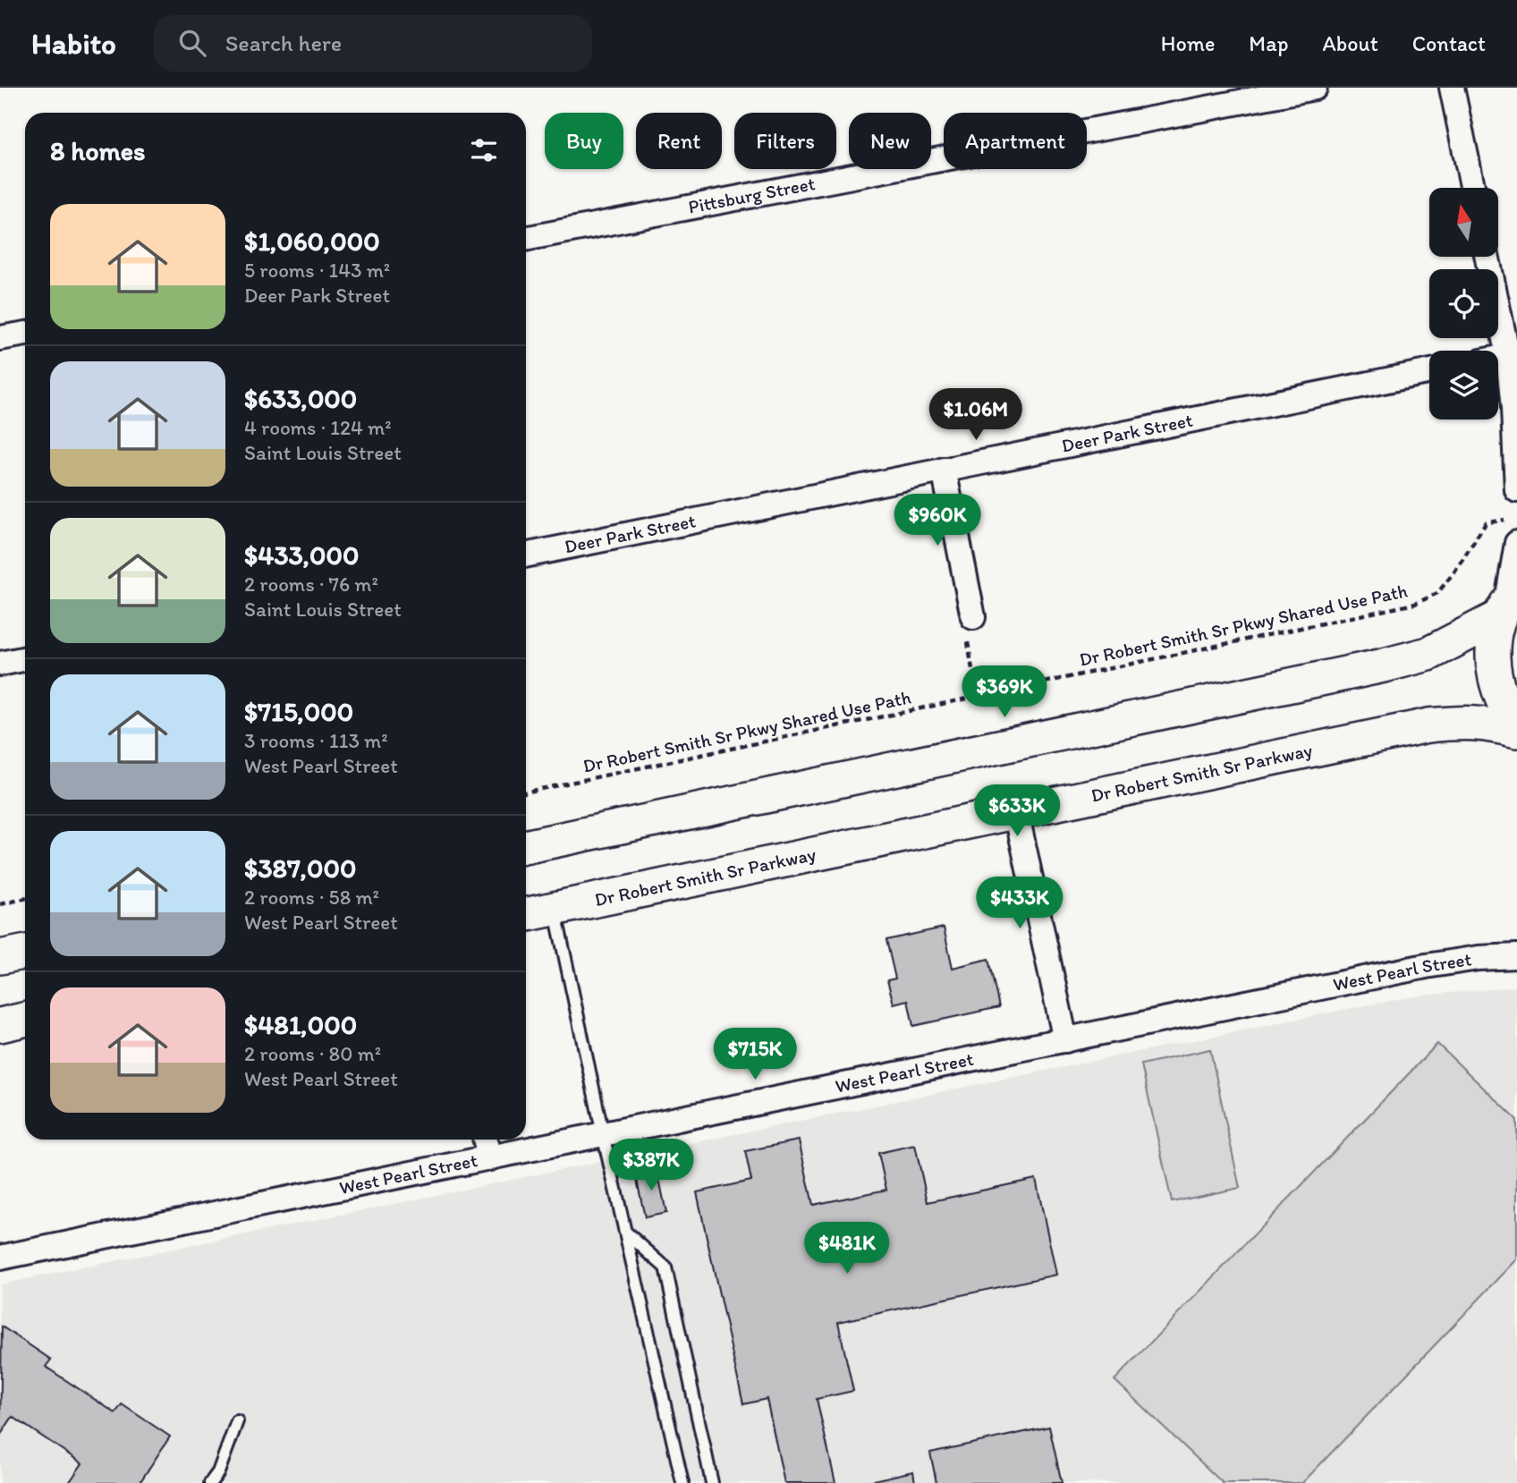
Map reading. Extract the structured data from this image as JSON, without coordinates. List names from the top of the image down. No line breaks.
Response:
{"streets":{"street":["Pittsburg Street","Deer Park Street","Dr Robert Smith Sr Parkway","West Pearl Street"],"path":["Dr Robert Smith Sr Pkwy Shared Use Path"]},"north":"top","page":{"header":"Habito","search":"Search here","nav":["Home","Map","About","Contact"],"chip":["Buy","Rent","Filters","New","Apartment"],"heading":"8 homes","list":[{"name":"$1,060,000","note":"5 rooms · 143 m² · Deer Park Street"},{"name":"$633,000","note":"4 rooms · 124 m² · Saint Louis Street"},{"name":"$433,000","note":"2 rooms · 76 m² · Saint Louis Street"},{"name":"$715,000","note":"3 rooms · 113 m² · West Pearl Street"},{"name":"$387,000","note":"2 rooms · 58 m² · West Pearl Street"},{"name":"$481,000","note":"2 rooms · 80 m² · West Pearl Street"}],"price":["$1.06M","$960K","$369K","$633K","$433K","$715K","$387K","$481K"]}}
